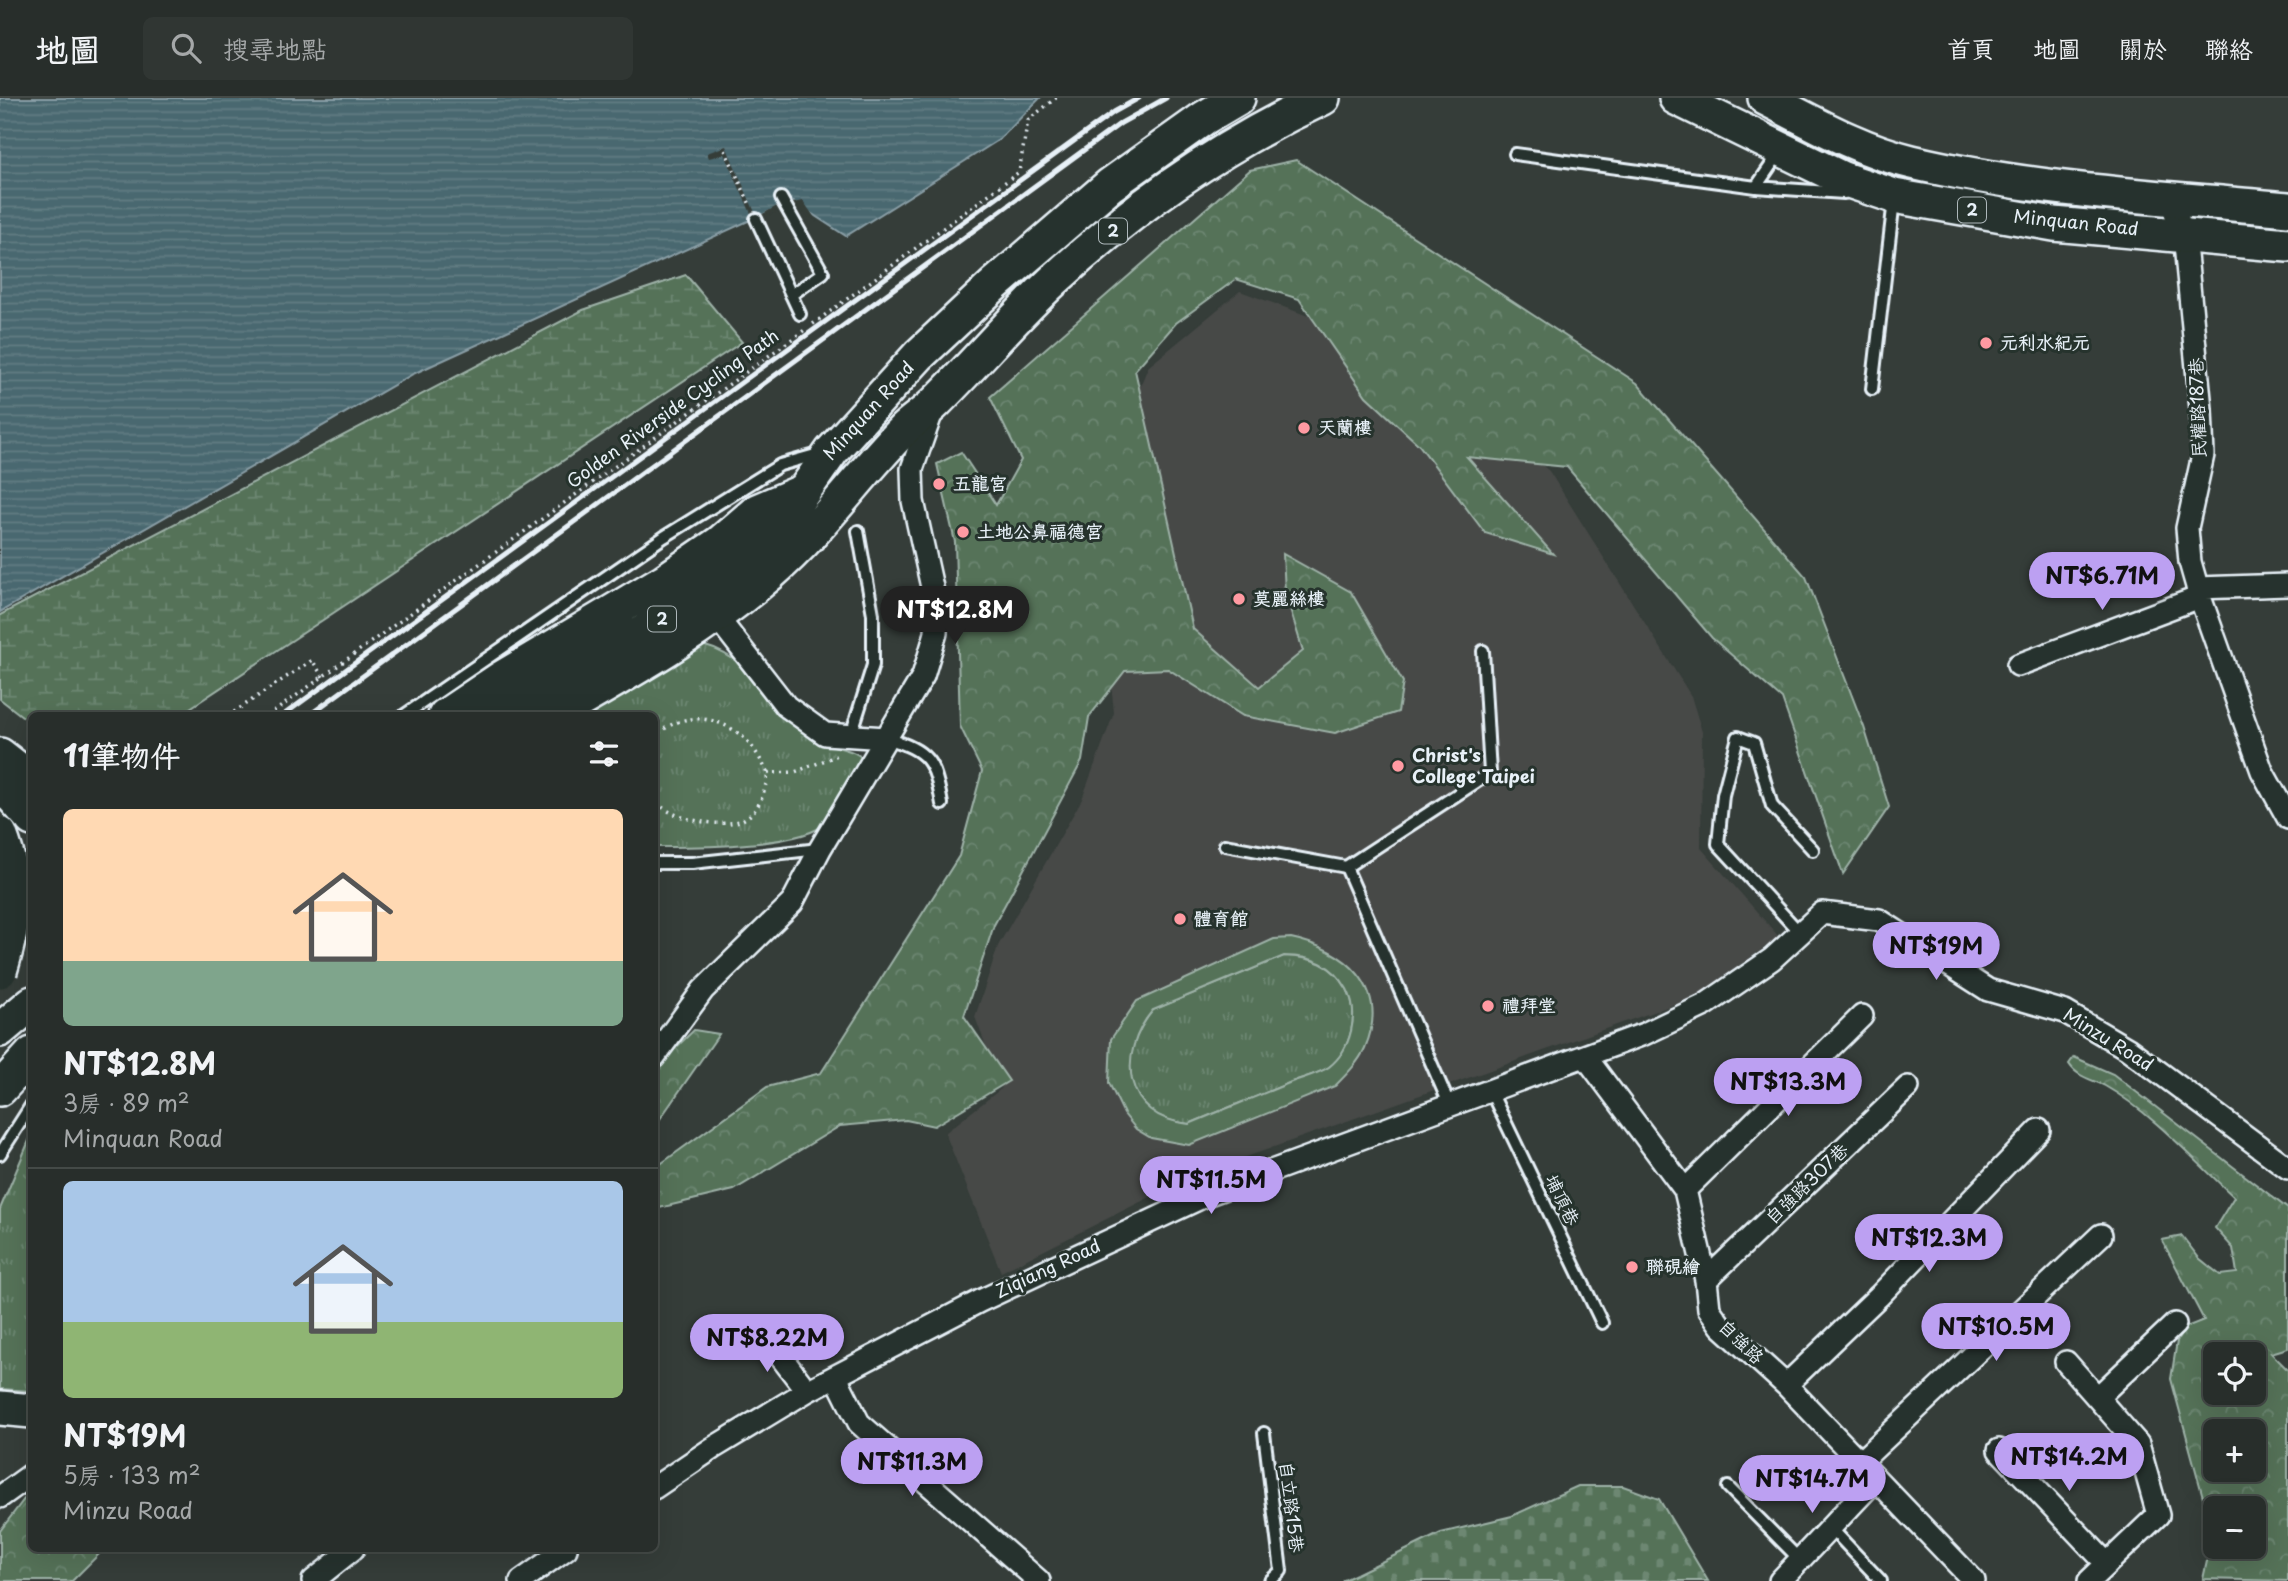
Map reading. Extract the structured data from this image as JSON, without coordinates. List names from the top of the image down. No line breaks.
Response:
{"streets":{"main road":["2","Minquan Road"],"street":["民權路187巷","Minzu Road","自強路307巷","Ziqiang Road","自強路"],"lane":["埔頂巷","自立路15巷"],"path":["Golden Riverside Cycling Path"]},"crossings":[["Minquan Road","民權路187巷"],["Minzu Road","Ziqiang Road"],["Minzu Road","自強路"],["自強路307巷","自強路"],["埔頂巷","Ziqiang Road"],["Ziqiang Road","自強路"]],"places":["元利水紀元","天蘭樓","五龍宮","土地公鼻福德宮","莫麗絲樓","Christ's College Taipei","體育館","禮拜堂","聯硯繪"],"page":{"header":"地圖","search":"搜尋地點","nav":["首頁","地圖","關於","聯絡"],"price":["NT$6.71M","NT$12.8M","NT$19M","NT$13.3M","NT$11.5M","NT$12.3M","NT$10.5M","NT$8.22M","NT$14.2M","NT$11.3M","NT$14.7M"],"heading":"11筆物件","list":[{"name":"NT$12.8M","note":"3房 · 89 m² · Minquan Road"},{"name":"NT$19M","note":"5房 · 133 m² · Minzu Road"}],"map_buttons":["+","−"]}}
